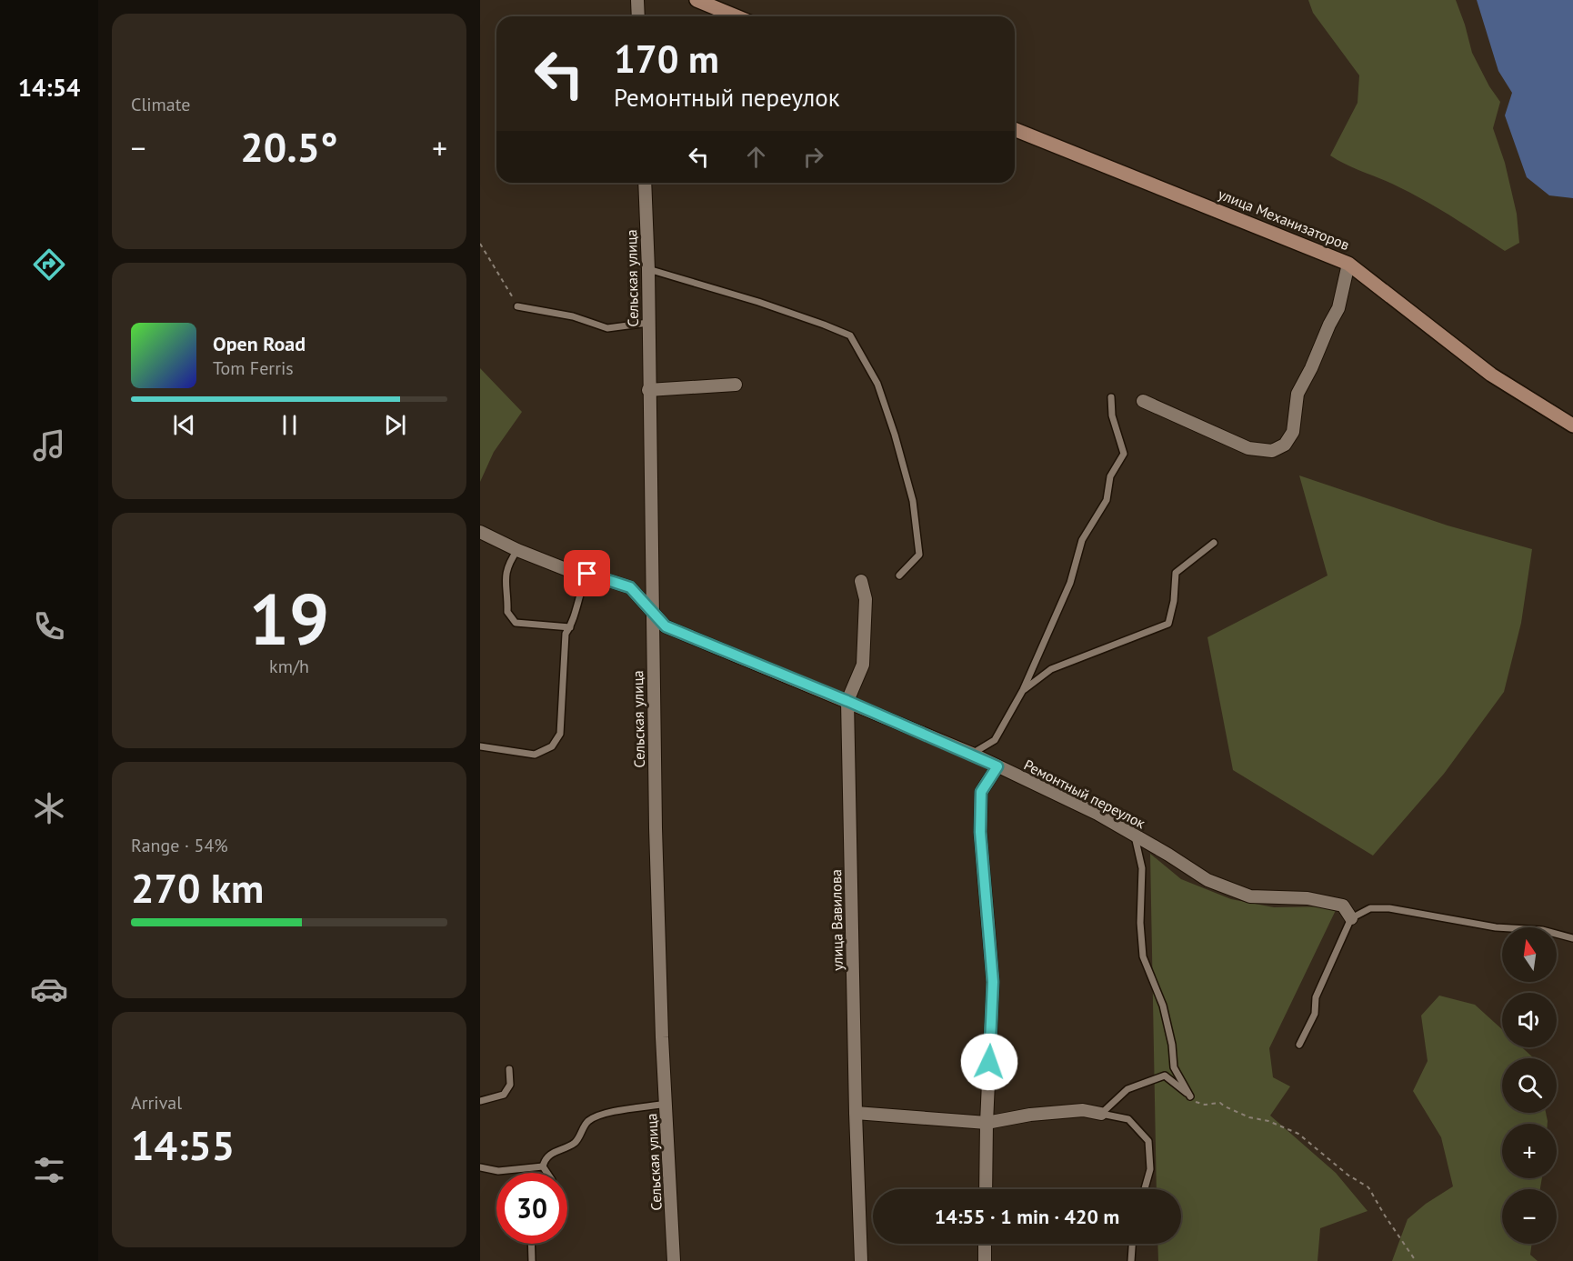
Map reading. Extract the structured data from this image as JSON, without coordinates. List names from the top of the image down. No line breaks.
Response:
{"streets":{"street":["улица Механизаторов","Сельская улица","Ремонтный переулок","улица Вавилова"]},"crossings":[["Сельская улица","Ремонтный переулок"],["Ремонтный переулок","улица Вавилова"]],"north":"top","page":{"tabs":"14:54","tile":["Climate",["19","km/h"],["Range · 54%","270 km"],["Arrival","14:55"]],"turn":["170 m","Ремонтный переулок"],"heat":["−","20.5°","+"],"song":["Open Road","Tom Ferris"],"map_buttons":["+","−"],"limit":"30","trip":"14:55 · 1 min · 420 m"}}
